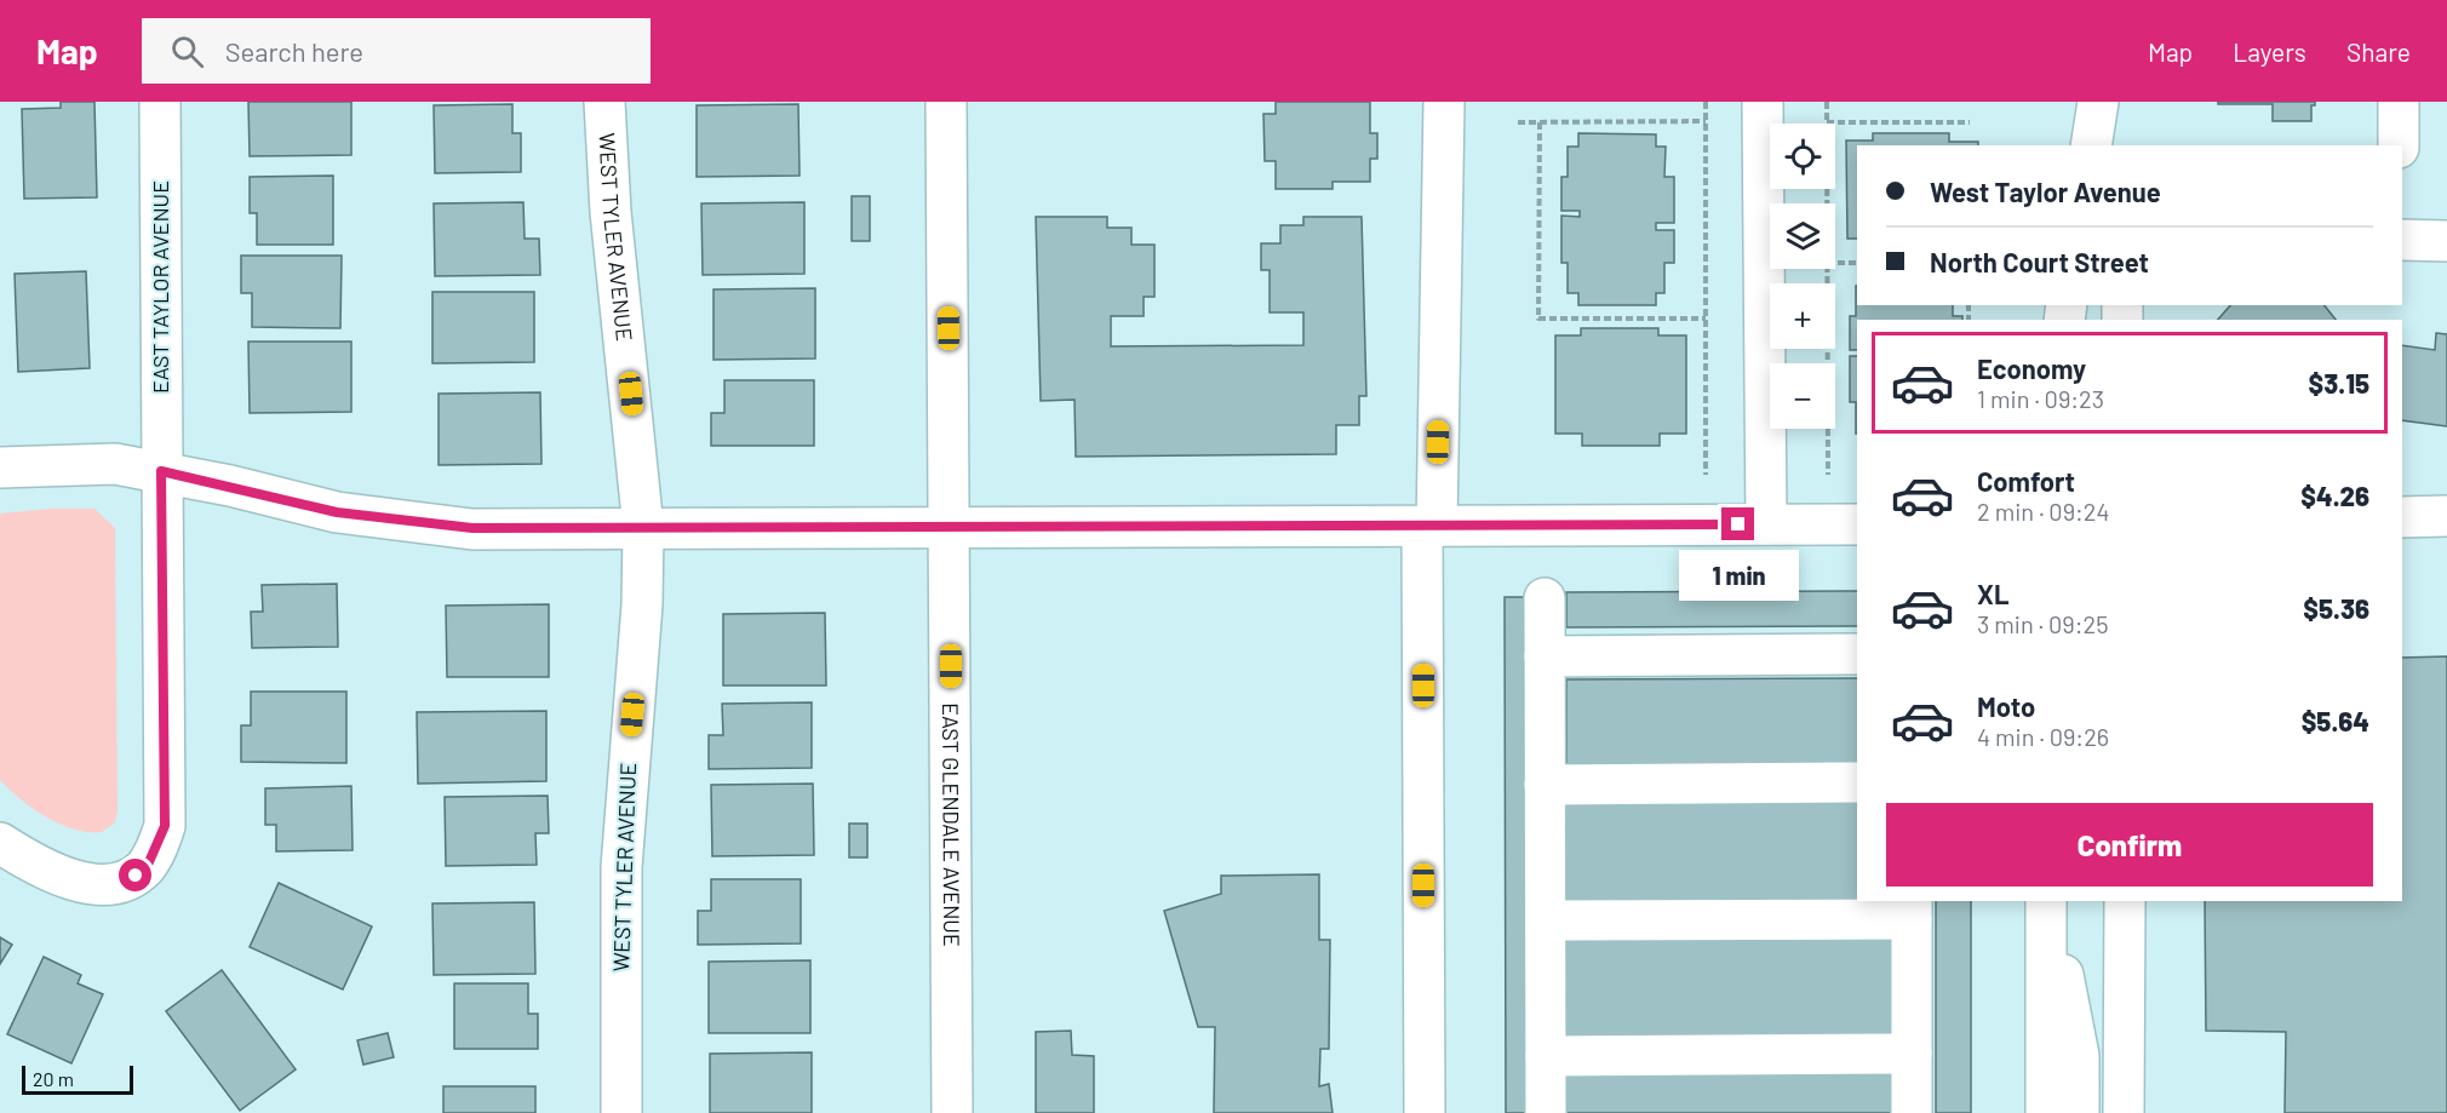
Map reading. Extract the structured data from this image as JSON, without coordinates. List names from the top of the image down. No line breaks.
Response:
{"streets":{"street":["WEST TYLER AVENUE","EAST TAYLOR AVENUE","EAST GLENDALE AVENUE"]},"scale_bar":"20 m","page":{"header":"Map","search":"Search here","nav":["Map","Layers","Share"],"map_buttons":["+","−"],"banner":["West Taylor Avenue","North Court Street"],"list":[{"name":"Economy","note":"1 min · 09:23","value":"$3.15"},{"name":"Comfort","note":"2 min · 09:24","value":"$4.26"},{"name":"XL","note":"3 min · 09:25","value":"$5.36"},{"name":"Moto","note":"4 min · 09:26","value":"$5.64"}],"bubble":"1 min","buttons":"Confirm","scale":"20 m"}}
